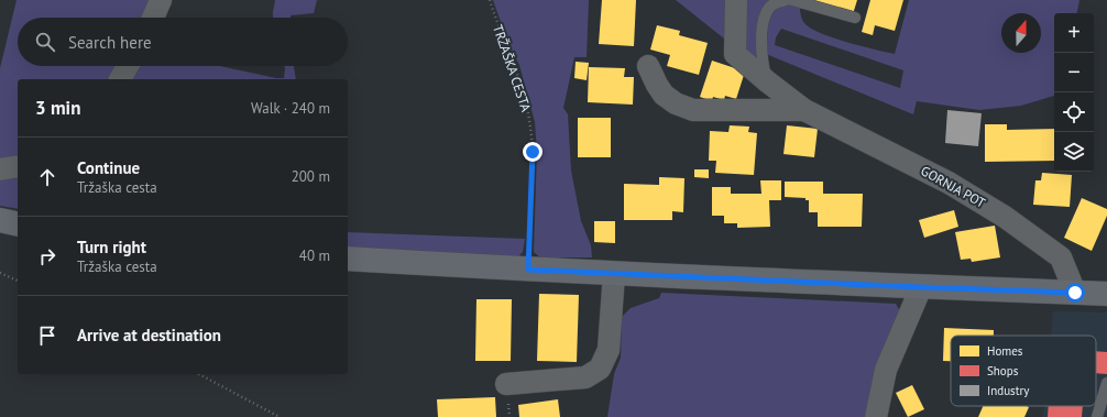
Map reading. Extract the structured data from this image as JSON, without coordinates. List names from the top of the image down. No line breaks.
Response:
{"streets":{"street":["GORNJA POT"],"path":["TRŽAŠKA CESTA"]},"legend":["Homes","Shops","Industry"],"north":"top","page":{"map_buttons":["+","−"],"search":"Search here","heading":["3 min","Walk · 240 m"],"list":[["Continue","Tržaška cesta","200 m"],["Turn right","Tržaška cesta","40 m"],"Arrive at destination"]}}
